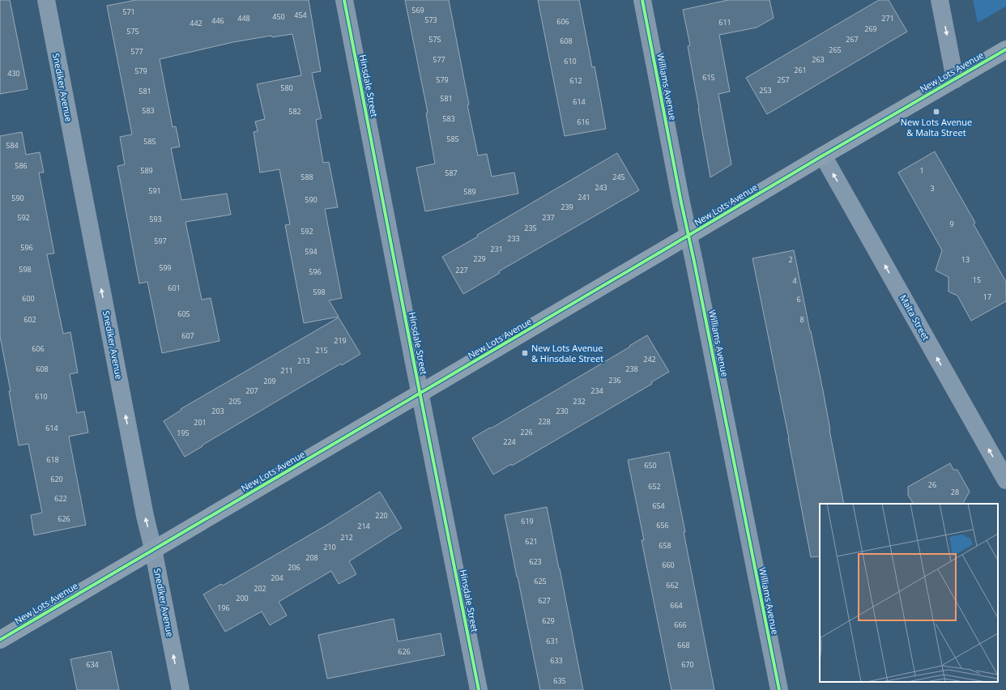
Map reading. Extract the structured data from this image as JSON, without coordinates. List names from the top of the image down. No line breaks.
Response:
{"streets":{"street":["New Lots Avenue","Hinsdale Street","Williams Avenue","Snediker Avenue","Malta Street"]},"crossings":[["New Lots Avenue","Hinsdale Street"],["New Lots Avenue","Williams Avenue"],["New Lots Avenue","Snediker Avenue"],["New Lots Avenue","Malta Street"]],"one_way":["Snediker Avenue","Malta Street"],"places":{"transit":["New Lots Avenue & Malta Street","New Lots Avenue & Hinsdale Street"]},"house_numbers":["569","571","454","450","448","271","573","446","606","611","442","269","575","575","267","608","265","577","577","263","610","261","579","430","615","579","257","612","580","253","581","581","614","583","582","583","616","585","585","584","586","589","1","587","588","245","243","3","591","589","241","590","590","239","592","237","593","9","235","592","233","597","596","231","594","229","2","13","599","598","227","596","15","4","601","598","17","600","6","605","602","8","607","219","606","215","242","213","608","238","211","236","209","207","234","610","205","232","203","230","228","201","614","226","195","224","618","650","620","26","652","28","622","654","220","626","619","656","214","212","621","658","210","208","623","660","206","204","625","662","202","200","627","664","196","629","666","631","668","626","633","634","670","635"]}
